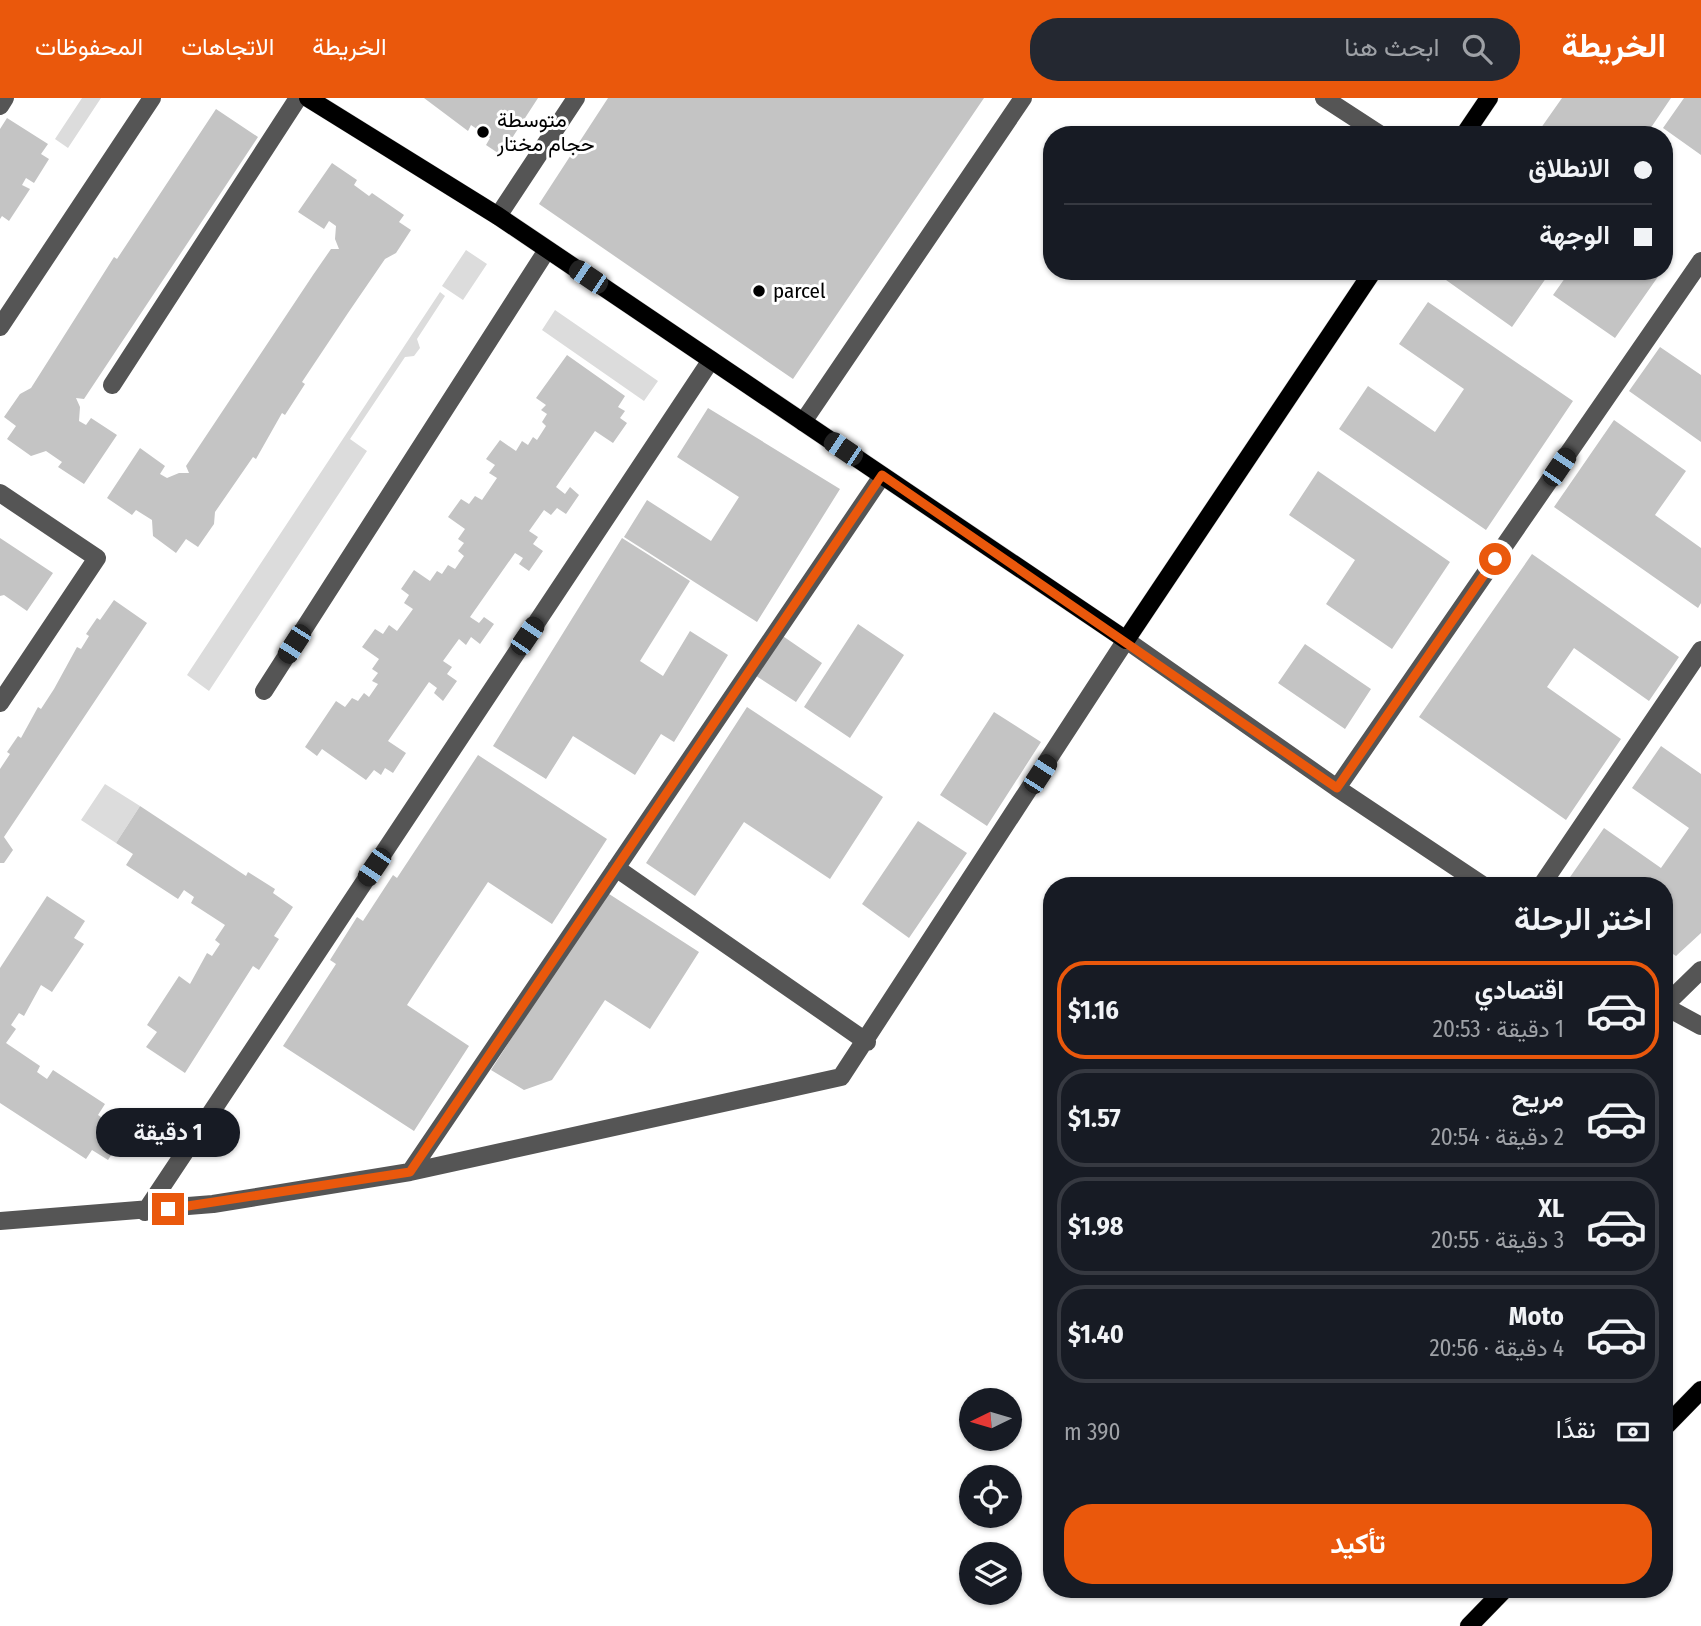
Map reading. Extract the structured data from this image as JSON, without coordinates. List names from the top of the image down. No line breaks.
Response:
{"places":["متوسطة حجام مختار","parcel"],"north":"left","page":{"header":"الخريطة","search":"ابحث هنا","nav":["الخريطة","الاتجاهات","المحفوظات"],"banner":["الانطلاق","الوجهة"],"heading":"اختر الرحلة","list":[{"name":"اقتصادي","note":"1 دقيقة · 20:53","value":"$1.16"},{"name":"مريح","note":"2 دقيقة · 20:54","value":"$1.57"},{"name":"XL","note":"3 دقيقة · 20:55","value":"$1.98"},{"name":"Moto","note":"4 دقيقة · 20:56","value":"$1.40"}],"bubble":"1 دقيقة","pay":["نقدًا","390 m"],"buttons":"تأكيد"}}
